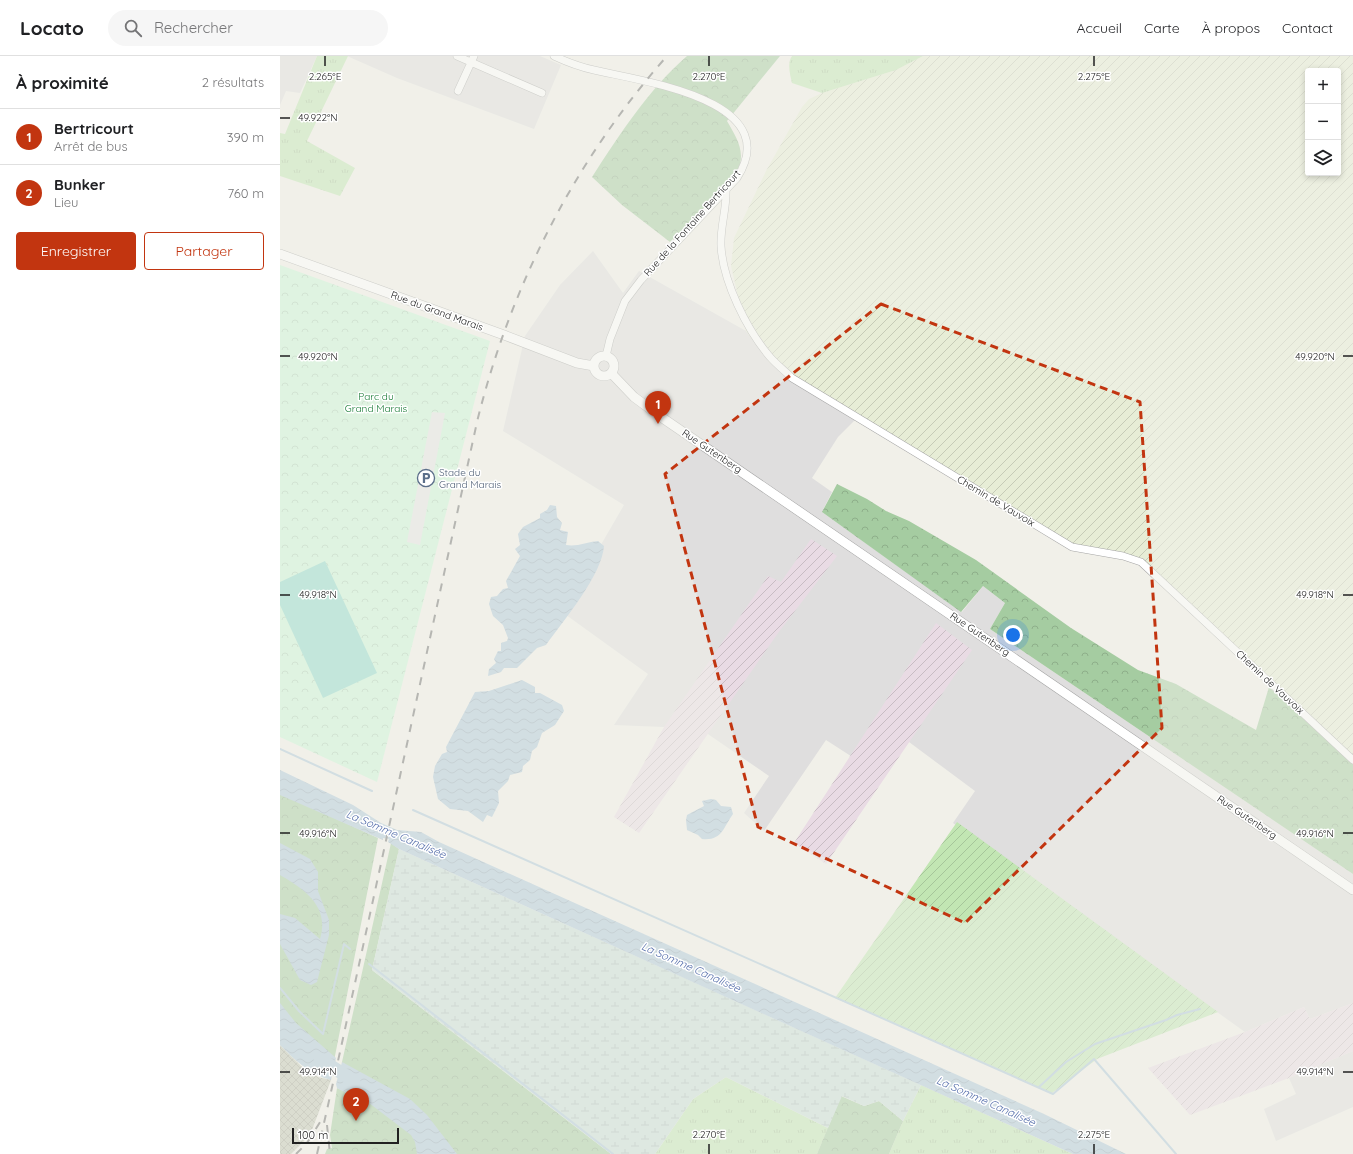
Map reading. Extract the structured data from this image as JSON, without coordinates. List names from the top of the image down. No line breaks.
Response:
{"streets":{"street":["Rue de la Fontaine Bertricourt","Rue du Grand Marais","Rue Gutenberg","Chemin de Vauvoix"]},"crossings":[["Rue de la Fontaine Bertricourt","Rue du Grand Marais"],["Rue de la Fontaine Bertricourt","Rue Gutenberg"],["Rue de la Fontaine Bertricourt","Chemin de Vauvoix"],["Rue du Grand Marais","Rue Gutenberg"]],"water":["La Somme Canalisée"],"parks":["Parc du Grand Marais"],"places":{"parking":["Stade du Grand Marais"]},"scale_bar":"100 m","page":{"header":"Locato","search":"Rechercher","nav":["Accueil","Carte","À propos","Contact"],"heading":["À proximité","2 résultats"],"map_buttons":["+","−"],"list":[{"mark":"1","name":"Bertricourt","note":"Arrêt de bus","value":"390 m"},{"mark":"2","name":"Bunker","note":"Lieu","value":"760 m"}],"buttons":["Enregistrer","Partager"],"pins":["1","2"],"scale":"100 m"},"coordinates":["2.265°E","2.270°E","2.275°E","49.922°N","49.920°N","49.918°N","49.916°N","49.914°N"]}
